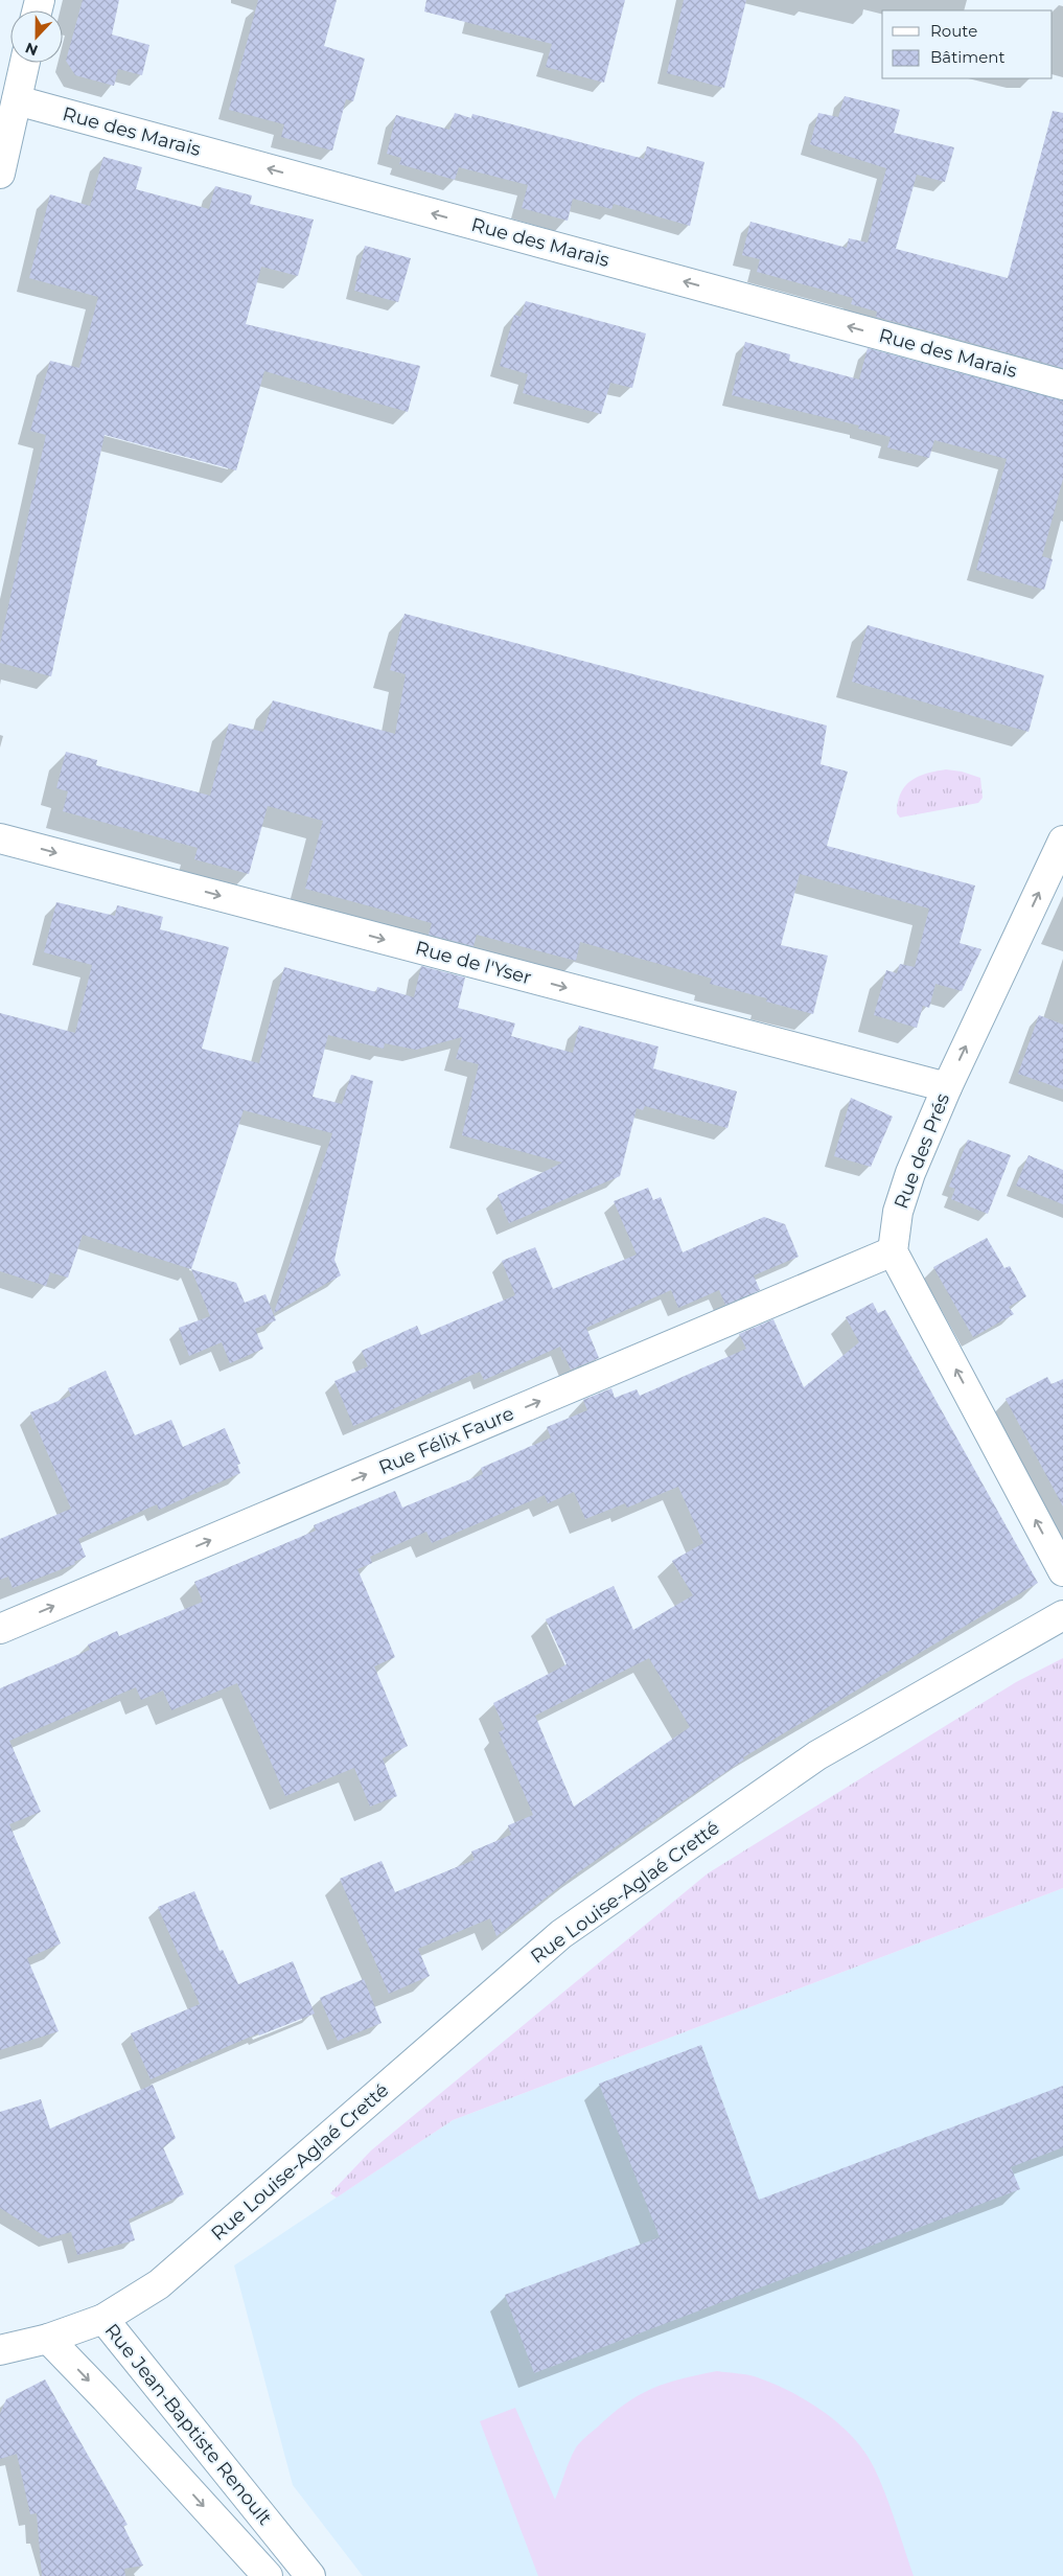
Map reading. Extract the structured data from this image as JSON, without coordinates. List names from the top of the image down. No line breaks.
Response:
{"streets":{"street":["Rue des Marais","Rue de l'Yser","Rue des Prés","Rue Félix Faure","Rue Louise-Aglaé Cretté","Rue Jean-Baptiste Renoult"]},"crossings":[["Rue de l'Yser","Rue des Prés"],["Rue des Prés","Rue Félix Faure"],["Rue Louise-Aglaé Cretté","Rue Jean-Baptiste Renoult"]],"one_way":["Rue des Marais","Rue de l'Yser","Rue des Prés","Rue Félix Faure"],"legend":["Route","Bâtiment"],"north":"bottom"}
